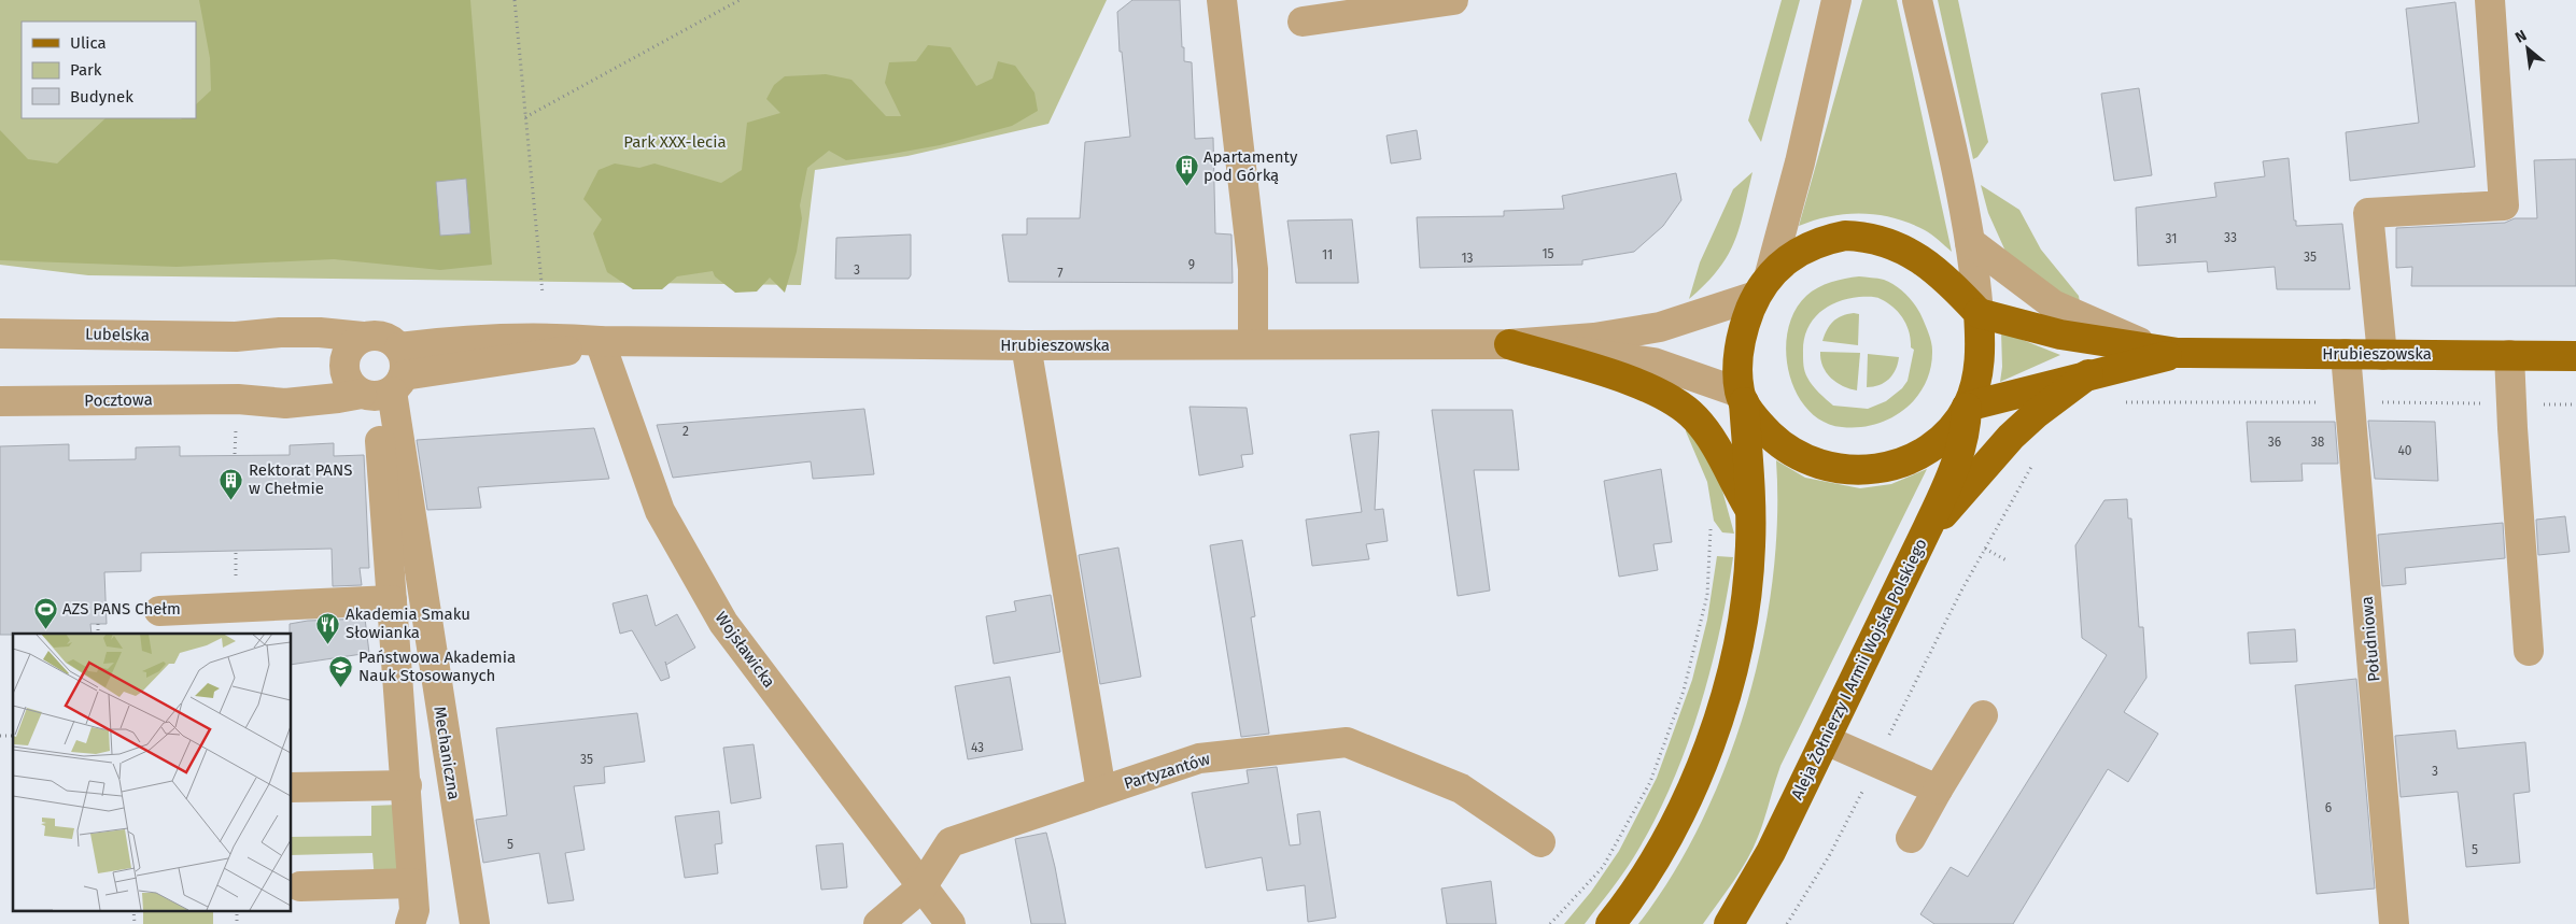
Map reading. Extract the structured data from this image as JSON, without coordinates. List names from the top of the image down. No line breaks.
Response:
{"streets":{"main road":["Hrubieszowska","Aleja Żołnierzy I Armii Wojska Polskiego"],"street":["Lubelska","Pocztowa","Południowa","Wojsławicka","Mechaniczna","Partyzantów"]},"crossings":[["Hrubieszowska","Południowa"],["Hrubieszowska","Wojsławicka"],["Wojsławicka","Partyzantów"]],"parks":["Park XXX-lecia"],"places":{"building":["Apartamenty pod Górką","Rektorat PANS w Chełmie"],"sports":["AZS PANS Chełm"],"restaurant":["Akademia Smaku Słowianka"],"school or university":["Państwowa Akademia Nauk Stosowanych"]},"house_numbers":["33","31","15","11","35","13","9","3","7","2","36","38","40","43","35","3","6","5","5"],"legend":["Ulica","Park","Budynek"],"north":"top left"}
